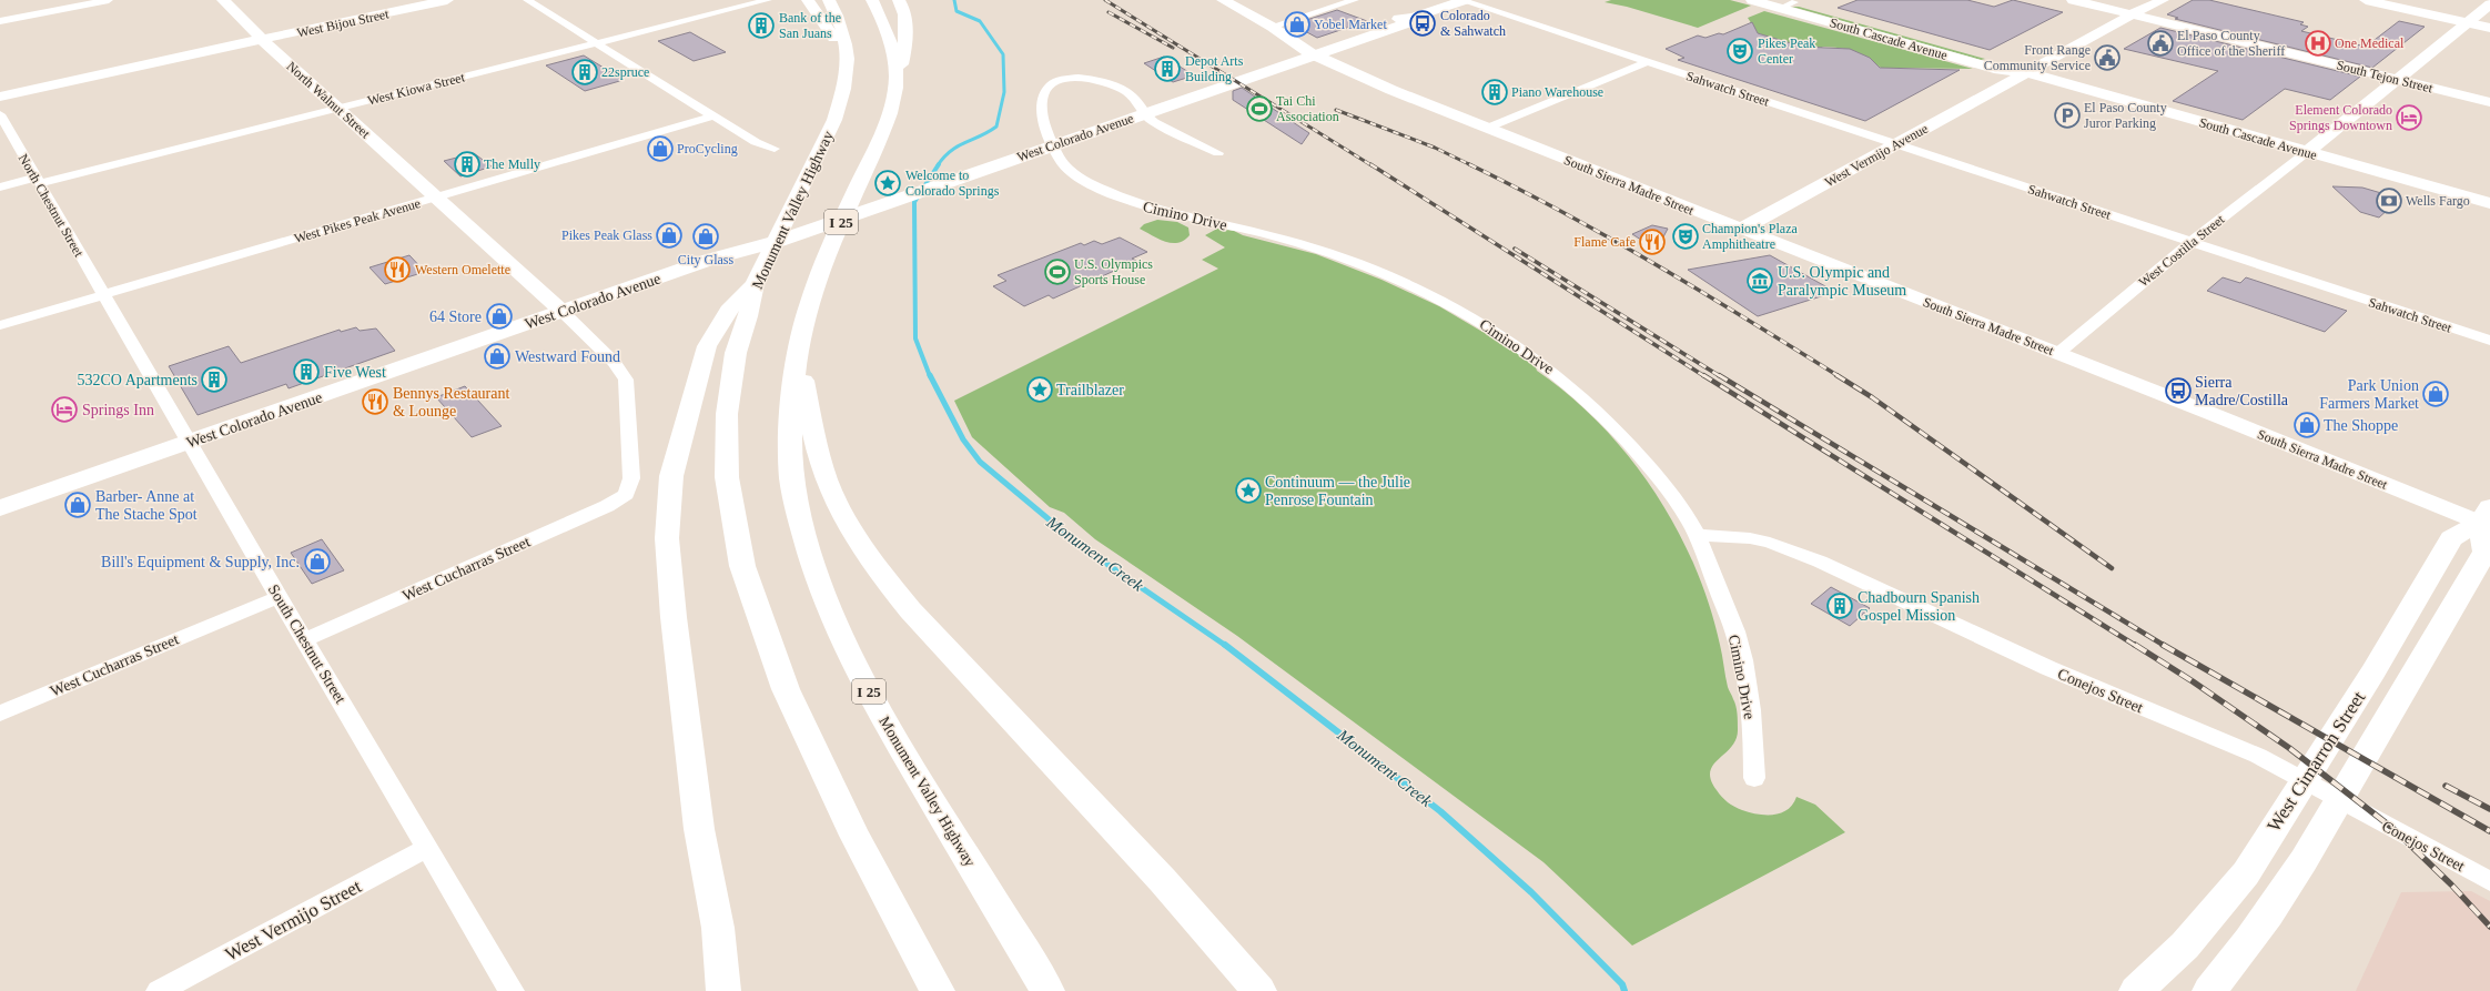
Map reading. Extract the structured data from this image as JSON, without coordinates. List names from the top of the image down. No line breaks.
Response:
{"streets":{"main road":["West Bijou Street","South Cascade Avenue","South Tejon Street","North Walnut Street","West Colorado Avenue","West Vermijo Avenue","South Sierra Madre Street","Monument Valley Highway","I 25","West Cimarron Street"],"street":["West Kiowa Street","Sahwatch Street","North Chestnut Street","Cimino Drive","West Pikes Peak Avenue","West Costilla Street","West Cucharras Street","South Chestnut Street","Conejos Street","West Vermijo Street"]},"crossings":[["West Bijou Street","North Walnut Street"],["South Cascade Avenue","West Vermijo Avenue"],["South Cascade Avenue","West Costilla Street"],["South Tejon Street","West Vermijo Avenue"],["West Kiowa Street","North Walnut Street"],["West Kiowa Street","North Chestnut Street"],["Sahwatch Street","West Colorado Avenue"],["Sahwatch Street","West Vermijo Avenue"],["Sahwatch Street","West Costilla Street"],["North Walnut Street","West Colorado Avenue"],["North Walnut Street","West Pikes Peak Avenue"],["North Walnut Street","West Cucharras Street"],["West Colorado Avenue","Cimino Drive"],["West Colorado Avenue","West Cucharras Street"],["West Colorado Avenue","South Chestnut Street"],["West Vermijo Avenue","South Sierra Madre Street"],["South Sierra Madre Street","West Costilla Street"],["South Sierra Madre Street","West Cimarron Street"],["North Chestnut Street","West Pikes Peak Avenue"],["North Chestnut Street","South Chestnut Street"],["Cimino Drive","Conejos Street"],["West Pikes Peak Avenue","South Chestnut Street"],["West Cucharras Street","South Chestnut Street"],["South Chestnut Street","West Vermijo Street"]],"water":["Monument Creek"],"places":{"bus stop":["Colorado & Sahwatch","Sierra Madre/Costilla"],"shop":["Yobel Market","ProCycling","Pikes Peak Glass","City Glass","64 Store","Westward Found","Park Union Farmers Market","The Shoppe","Barber- Anne at The Stache Spot","Bill's Equipment & Supply, Inc."],"building":["Bank of the San Juans","Depot Arts Building","22spruce","Piano Warehouse","The Mully","Five West","532CO Apartments","Chadbourn Spanish Gospel Mission"],"public building":["El Paso County Office of the Sheriff","Front Range Community Service"],"hospital":["One Medical"],"theatre":["Pikes Peak Center","Champion's Plaza Amphitheatre"],"sports":["Tai Chi Association","U.S. Olympics Sports House"],"parking":["El Paso County Juror Parking"],"hotel":["Element Colorado Springs Downtown","Springs Inn"],"place":["Welcome to Colorado Springs","Trailblazer","Continuum — the Julie Penrose Fountain"],"bank":["Wells Fargo"],"restaurant":["Flame Cafe","Western Omelette","Bennys Restaurant & Lounge"],"museum":["U.S. Olympic and Paralympic Museum"]}}
